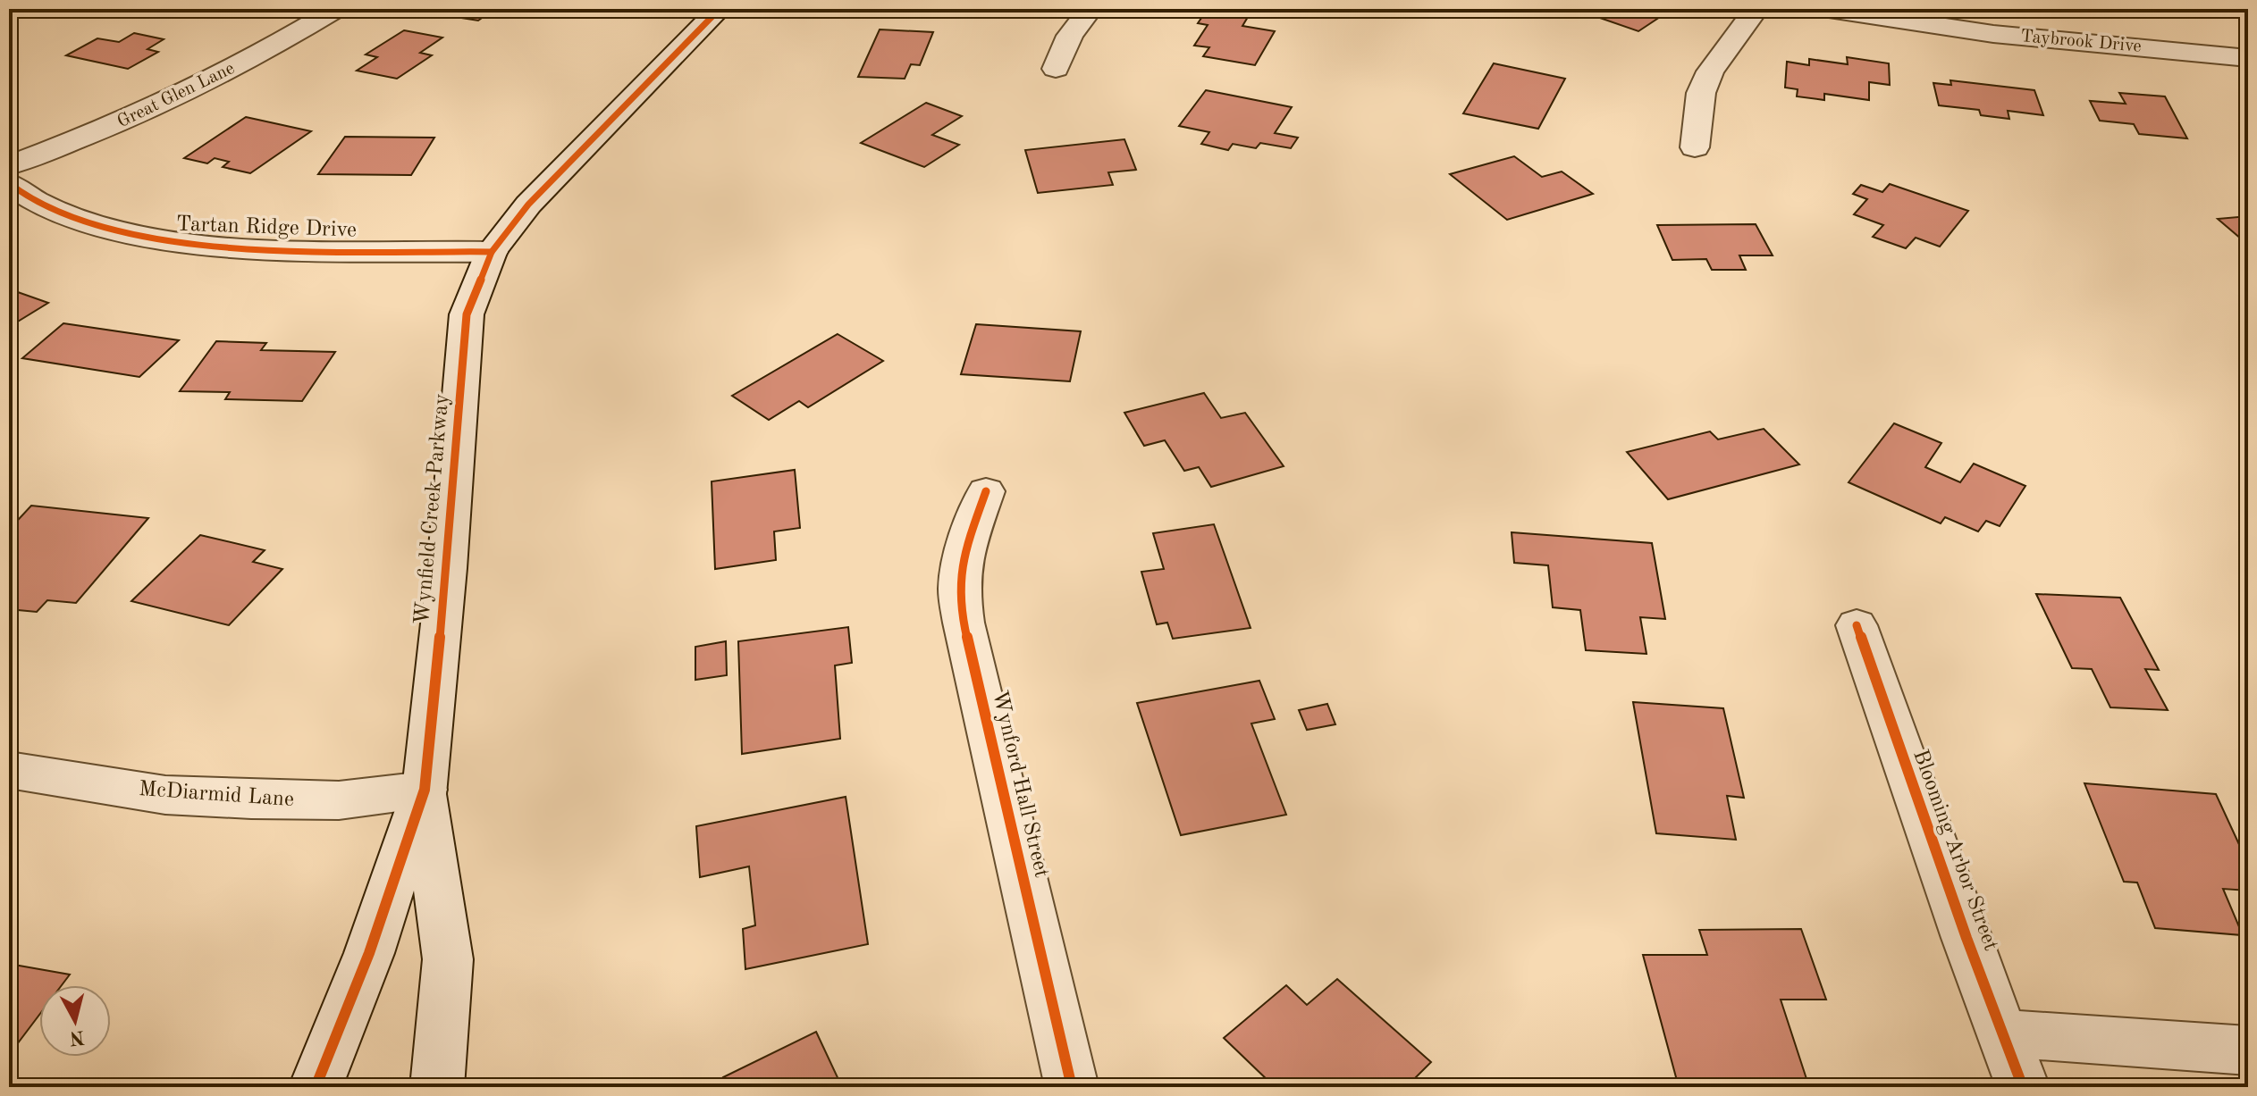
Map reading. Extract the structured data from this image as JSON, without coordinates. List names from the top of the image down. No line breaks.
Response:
{"streets":{"street":["Taybrook Drive","Great Glen Lane","Tartan Ridge Drive","Wynfield Creek Parkway","Wynford Hall Street","McDiarmid Lane","Blooming Arbor Street"]},"crossings":[["Tartan Ridge Drive","Wynfield Creek Parkway"],["Wynfield Creek Parkway","McDiarmid Lane"]],"north":"bottom"}
